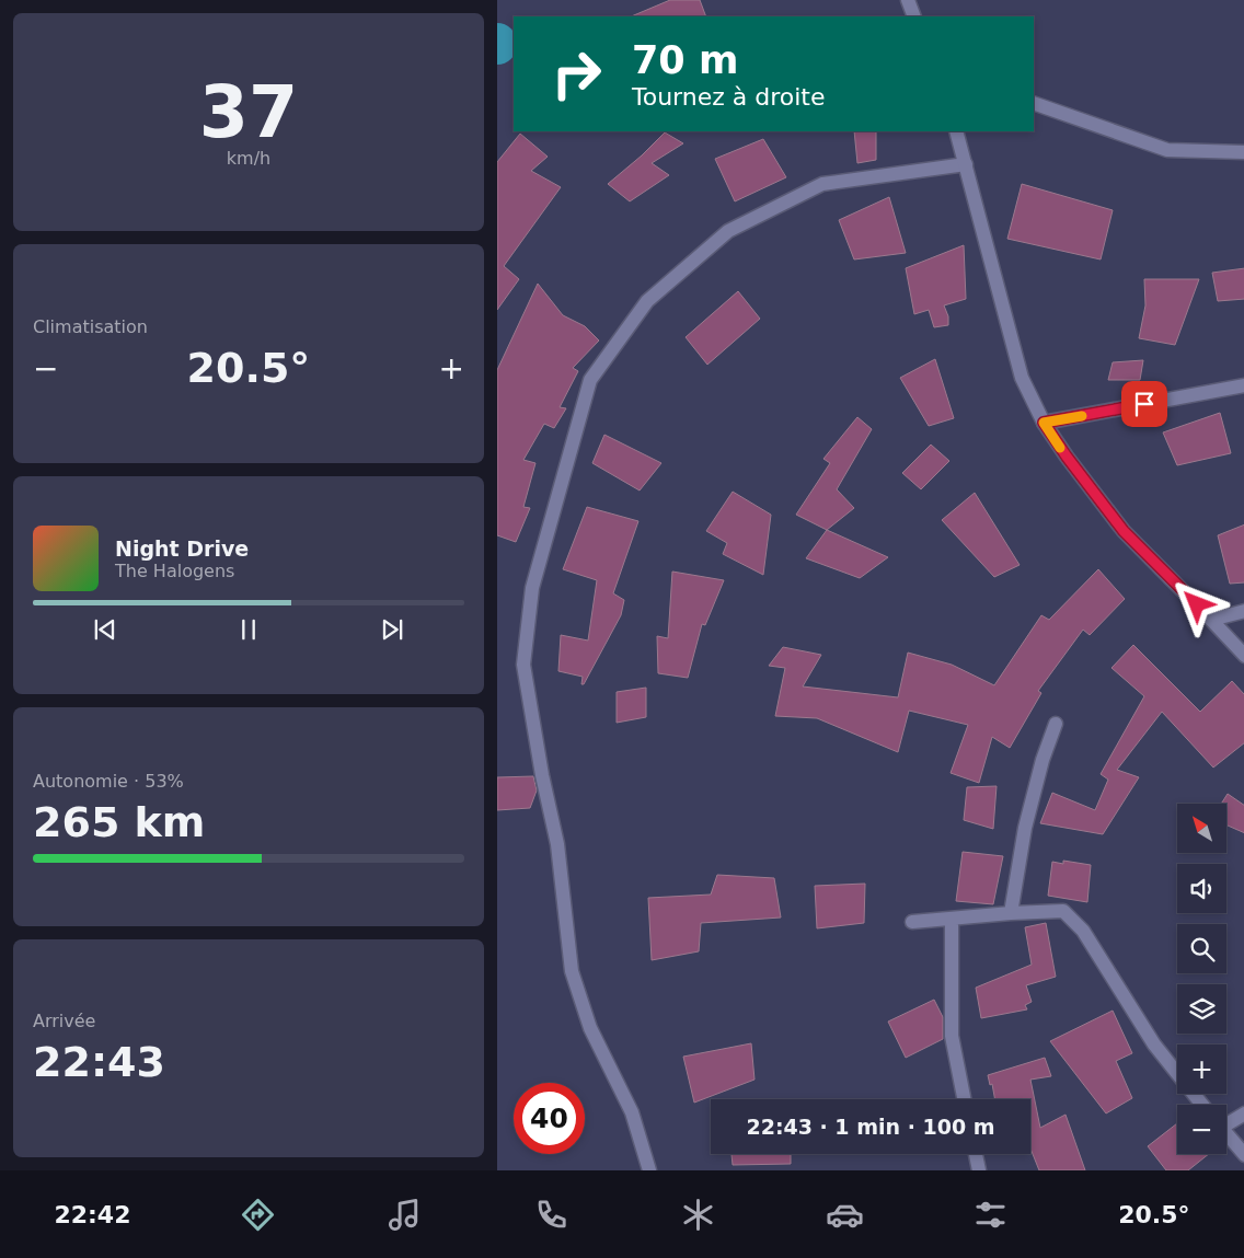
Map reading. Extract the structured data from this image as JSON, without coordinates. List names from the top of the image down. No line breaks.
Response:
{"north":"top left","page":{"tile":[["37","km/h"],"Climatisation",["Autonomie · 53%","265 km"],["Arrivée","22:43"]],"turn":["70 m","Tournez à droite"],"heat":["−","20.5°","+"],"song":["Night Drive","The Halogens"],"map_buttons":["+","−"],"limit":"40","trip":"22:43 · 1 min · 100 m","tabs":["22:42","20.5°"]}}
